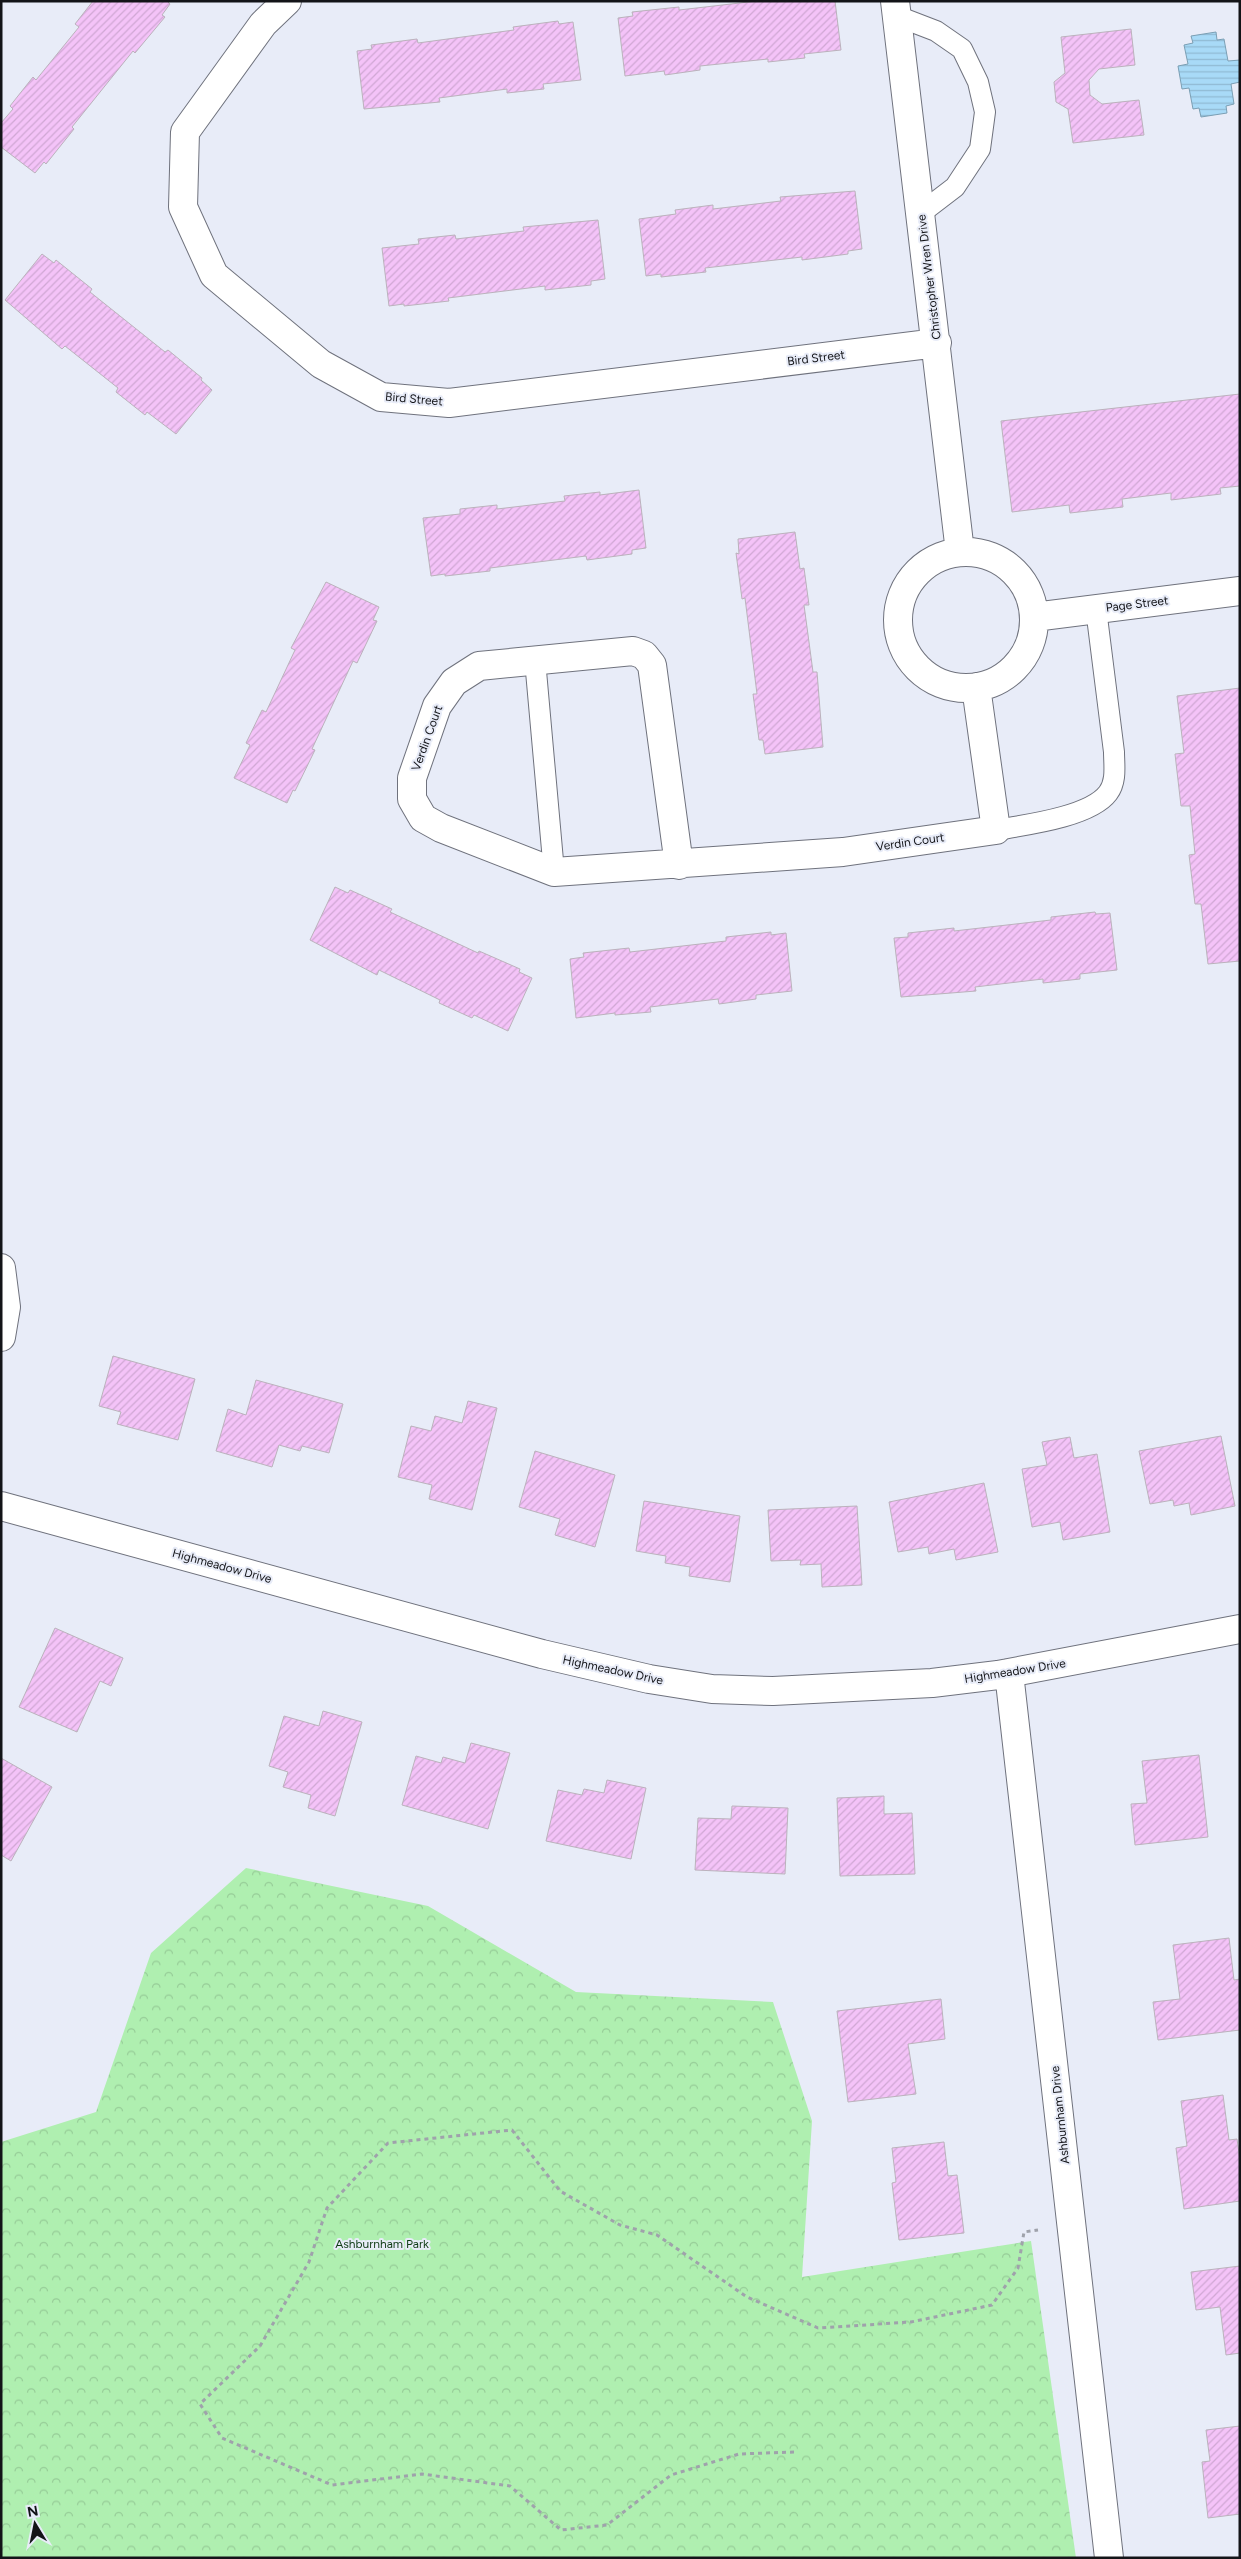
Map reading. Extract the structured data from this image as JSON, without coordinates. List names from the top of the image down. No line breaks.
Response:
{"streets":{"street":["Christopher Wren Drive","Bird Street","Page Street","Verdin Court","Highmeadow Drive","Ashburnham Drive"]},"crossings":[["Christopher Wren Drive","Bird Street"],["Christopher Wren Drive","Page Street"],["Highmeadow Drive","Ashburnham Drive"]],"parks":["Ashburnham Park"],"north":"top"}
